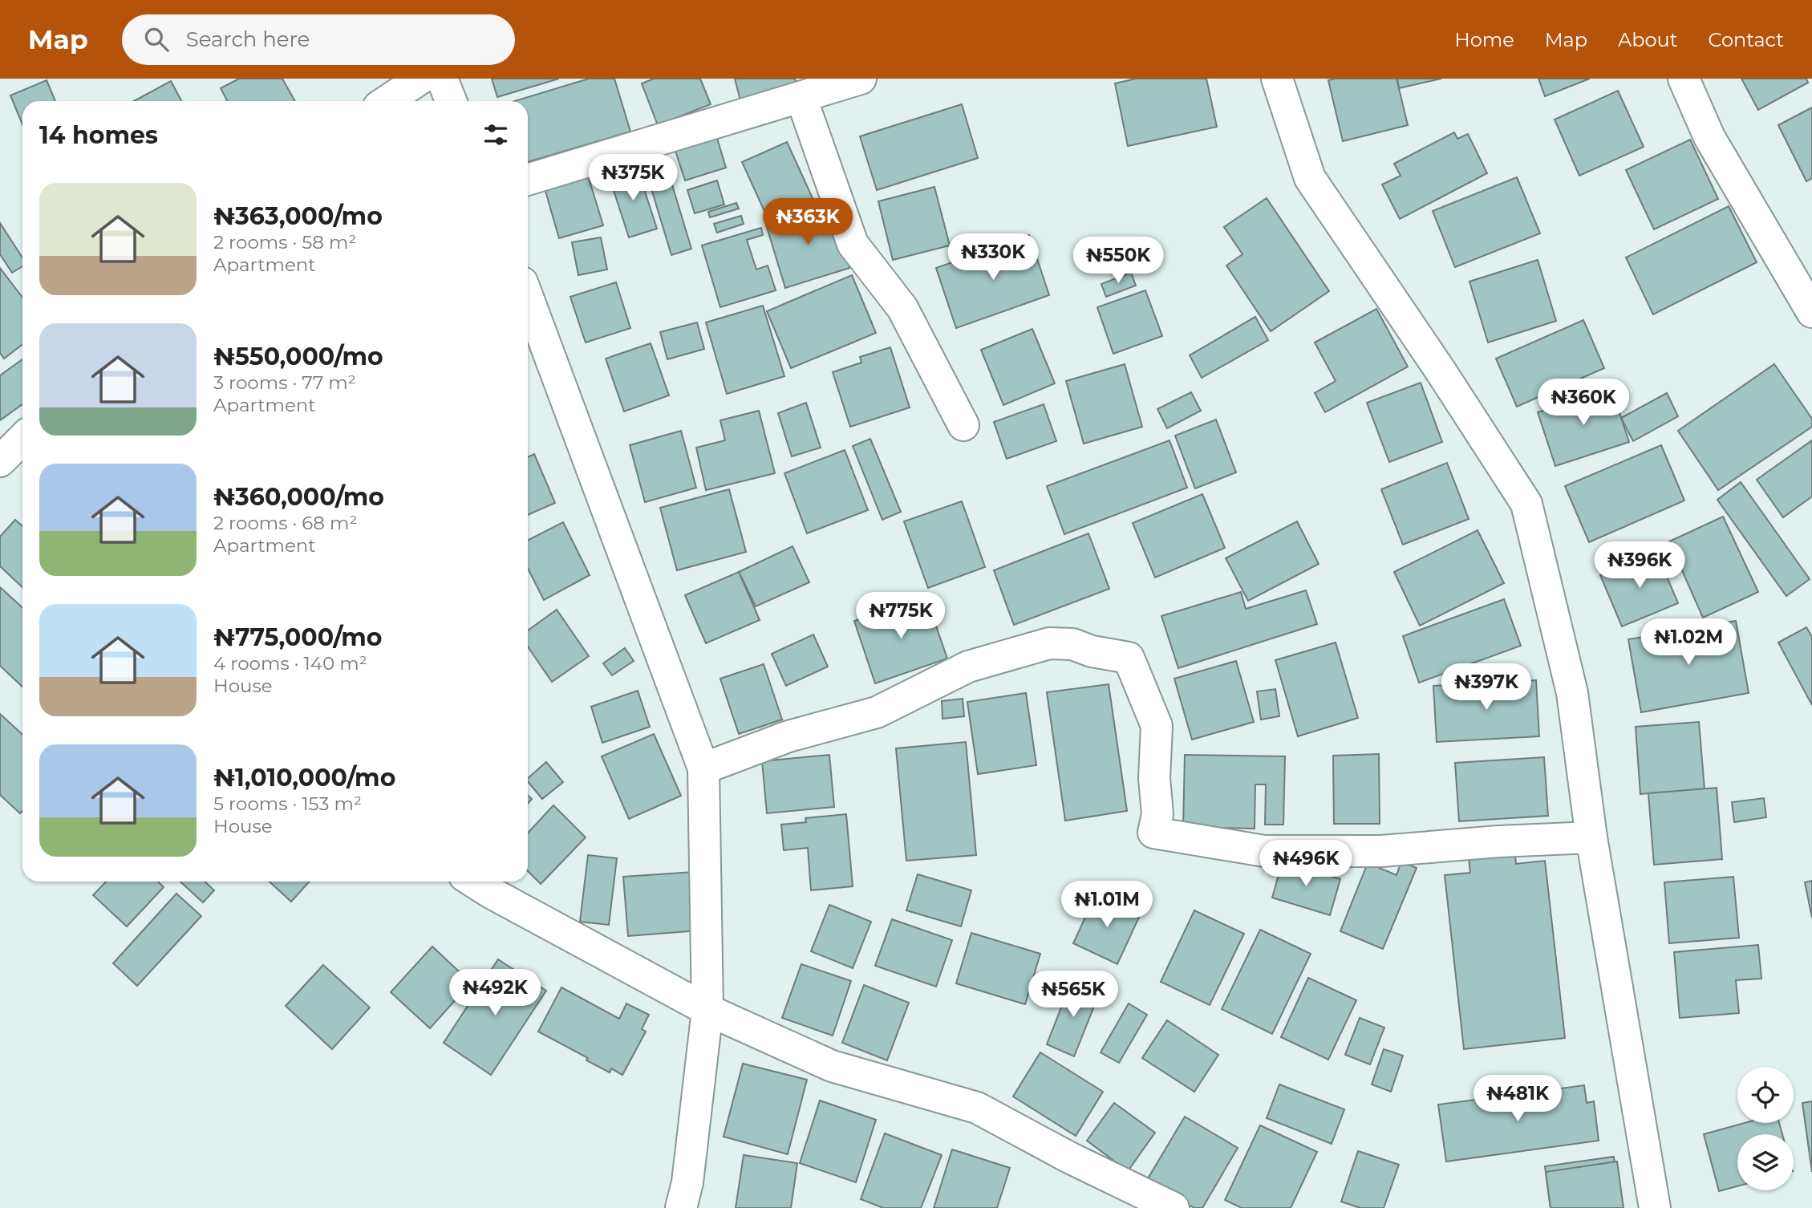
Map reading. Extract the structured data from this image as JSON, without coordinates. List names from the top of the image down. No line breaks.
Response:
{"page":{"header":"Map","search":"Search here","nav":["Home","Map","About","Contact"],"heading":"14 homes","price":["₦375K","₦363K","₦330K","₦550K","₦360K","₦396K","₦775K","₦1.02M","₦397K","₦496K","₦1.01M","₦492K","₦565K","₦481K"],"list":[{"name":"₦363,000/mo","note":"2 rooms · 58 m² · Apartment"},{"name":"₦550,000/mo","note":"3 rooms · 77 m² · Apartment"},{"name":"₦360,000/mo","note":"2 rooms · 68 m² · Apartment"},{"name":"₦775,000/mo","note":"4 rooms · 140 m² · House"},{"name":"₦1,010,000/mo","note":"5 rooms · 153 m² · House"}]}}
